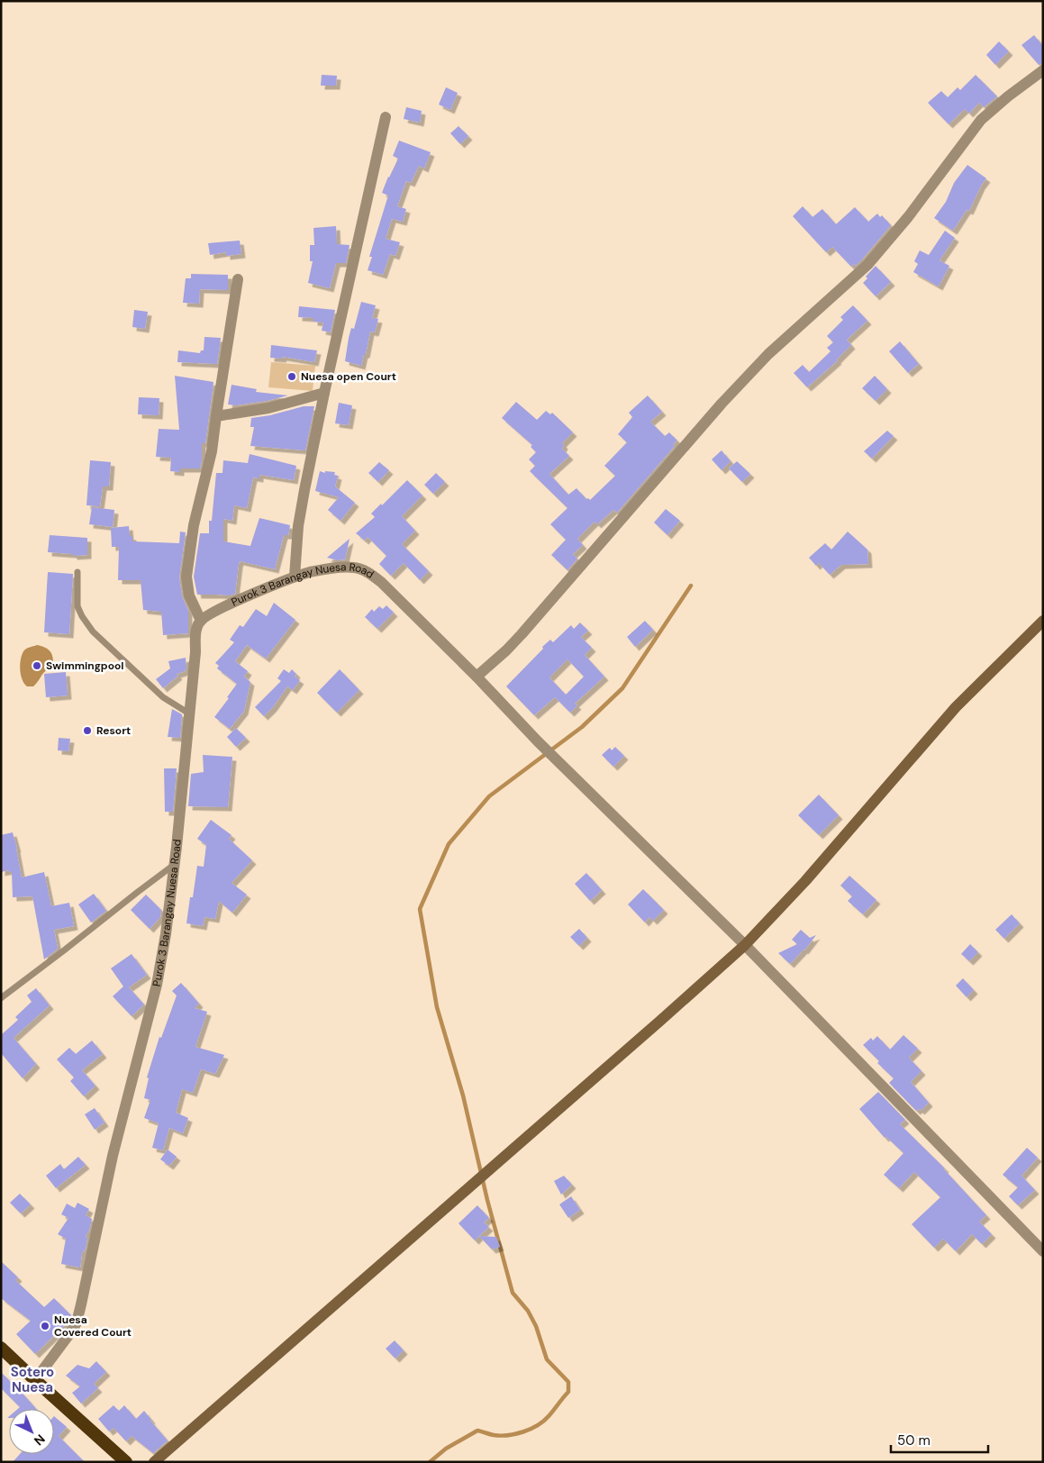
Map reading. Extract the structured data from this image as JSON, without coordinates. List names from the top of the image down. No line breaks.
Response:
{"streets":{"street":["Purok 3 Barangay Nuesa Road"]},"districts":["Sotero Nuesa"],"places":["Nuesa open Court","Swimmingpool","Resort","Nuesa Covered Court"],"scale_bar":"50 m","north":"bottom right"}
